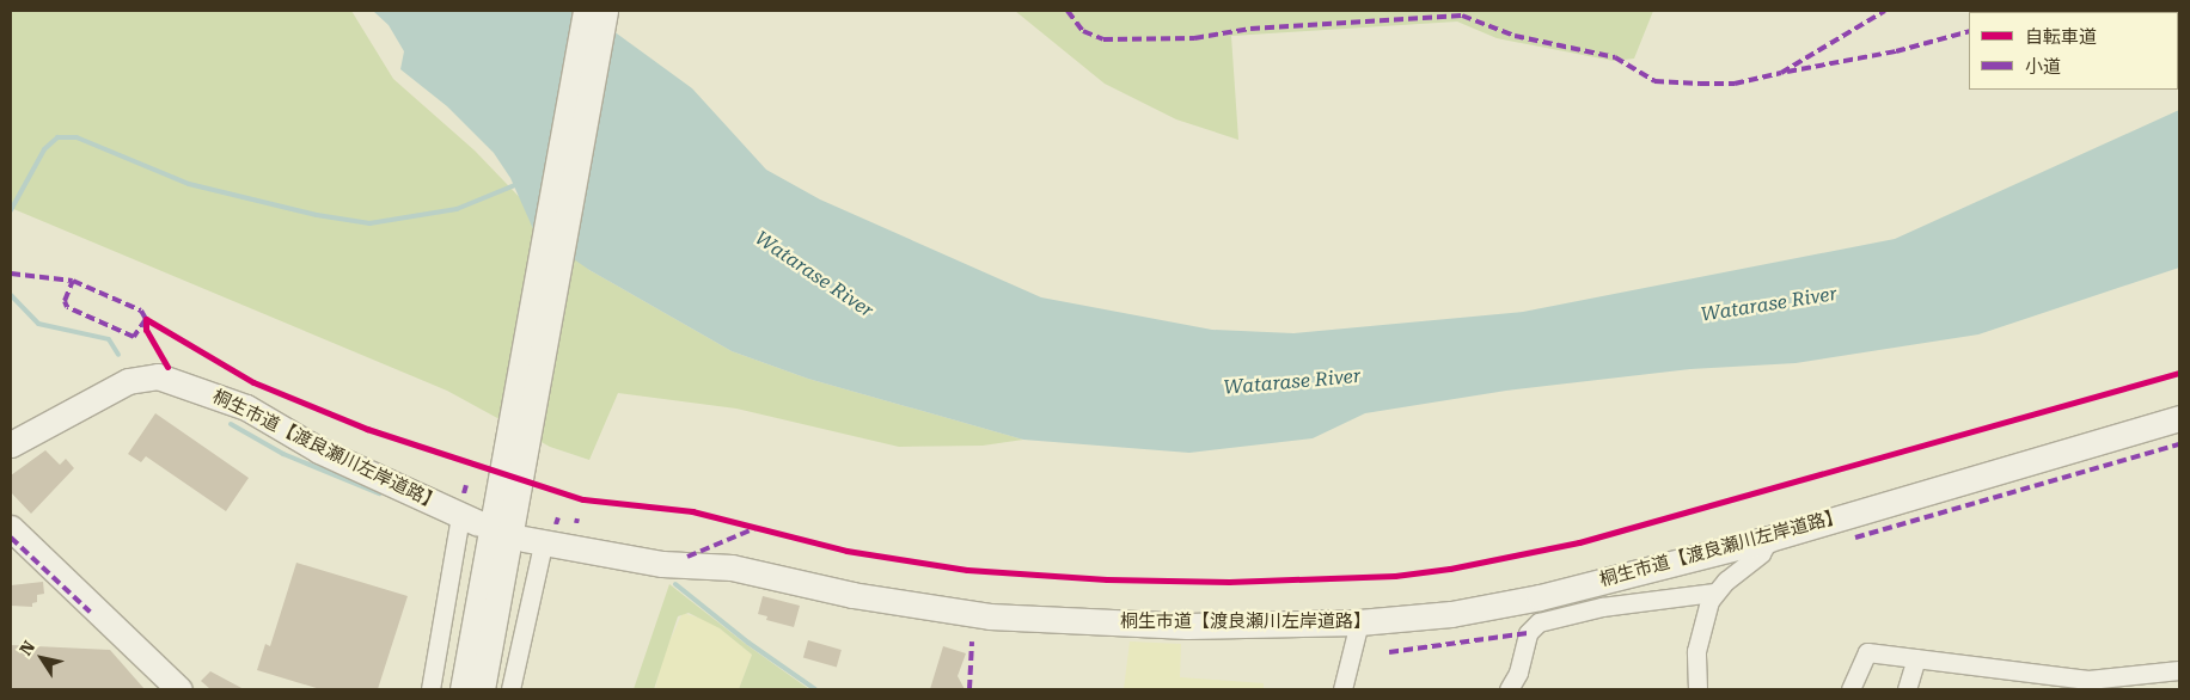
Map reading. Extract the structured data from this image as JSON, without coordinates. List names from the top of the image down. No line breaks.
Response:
{"streets":{"street":["桐生市道【渡良瀬川左岸道路】"]},"water":["Watarase River"],"legend":["自転車道","小道"],"north":"top left"}
